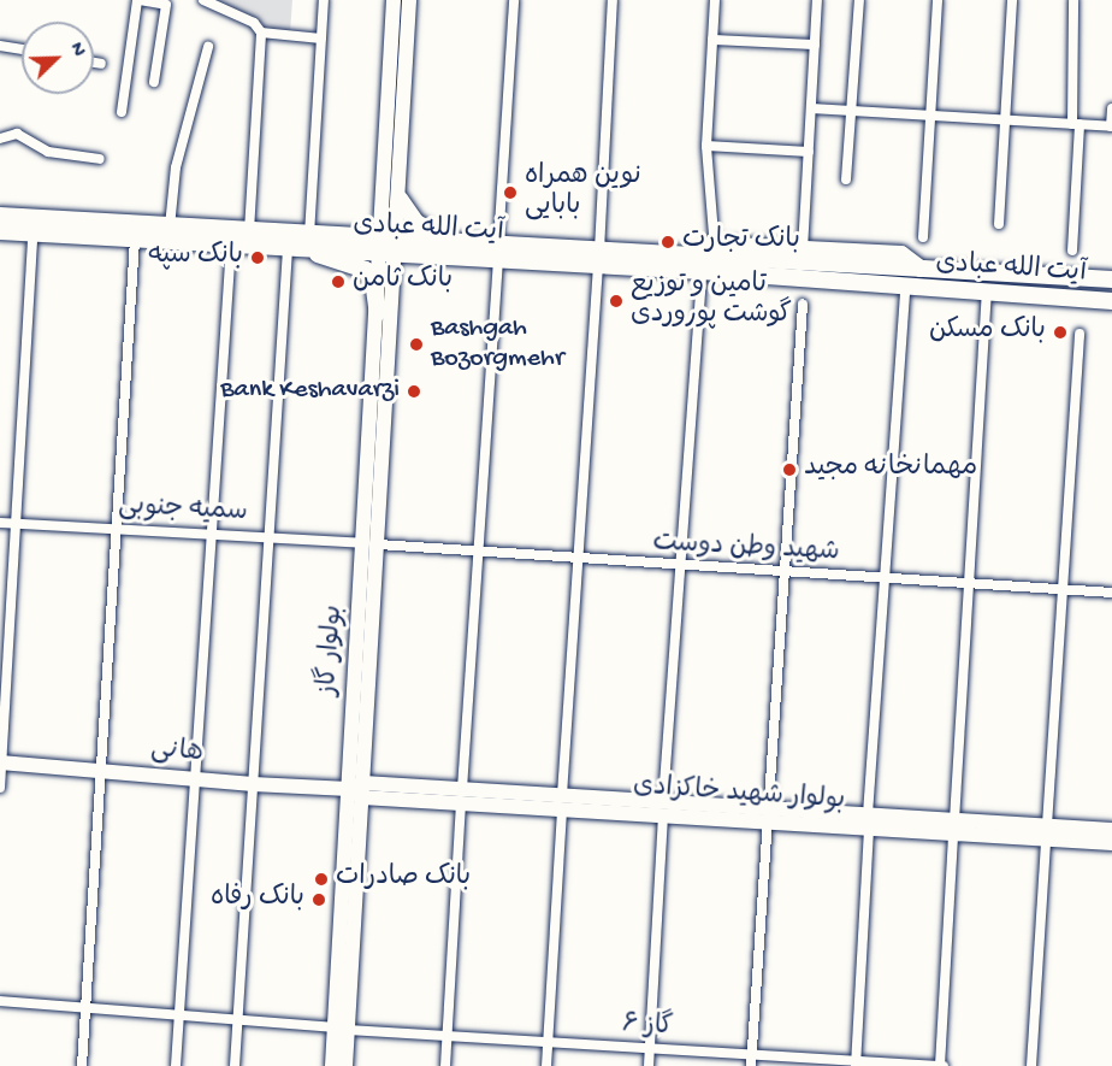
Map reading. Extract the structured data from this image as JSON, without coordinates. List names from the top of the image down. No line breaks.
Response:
{"streets":{"main road":["آیت الله عبادی","بولوار گاز","هانی"],"street":["سمیه جنوبی","شهید وطن دوست","گاز ۶"]},"crossings":[["آیت الله عبادی","بولوار گاز"],["سمیه جنوبی","شهید وطن دوست"],["سمیه جنوبی","بولوار گاز"],["شهید وطن دوست","بولوار گاز"],["بولوار گاز","هانی"],["بولوار گاز","گاز ۶"]],"places":["نوین همراه بابایی","بانک تجارت","بانک سپه","بانک ثامن","تامین و توزیع گوشت پوروردی","بانک مسکن","Bashgah Bozorgmehr","Bank Keshavarzi","مهمانخانه مجید","بانک صادرات","بانک رفاه"],"north":"top right"}
